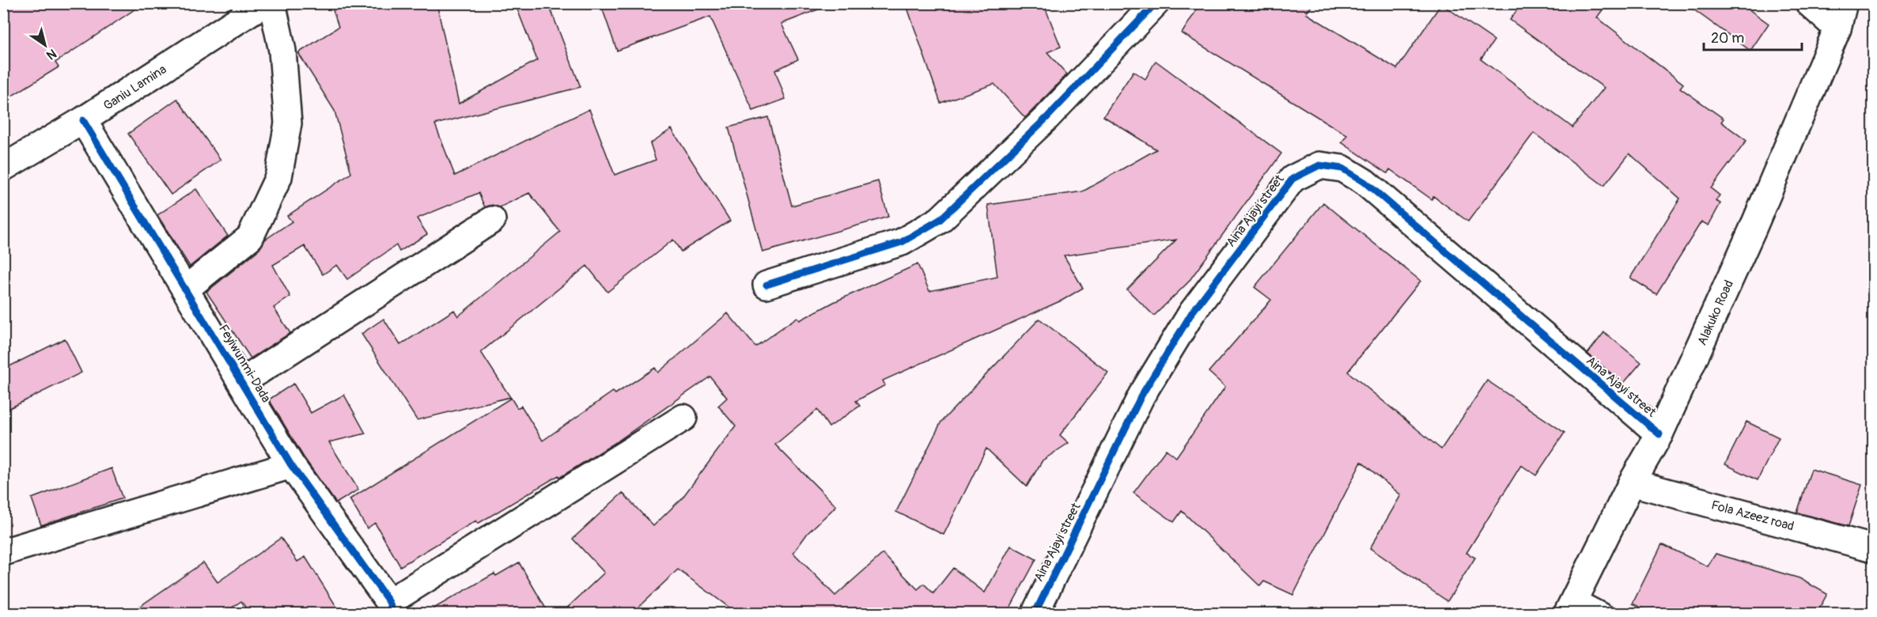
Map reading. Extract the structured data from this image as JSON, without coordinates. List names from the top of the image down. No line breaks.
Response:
{"streets":{"street":["Ganiu Lamina","Aina Ajayi street","Alakuko Road","Feyiwunmi-Dada","Fola Azeez road"]},"crossings":[["Ganiu Lamina","Feyiwunmi-Dada"],["Aina Ajayi street","Alakuko Road"],["Alakuko Road","Fola Azeez road"]],"scale_bar":"20 m","north":"bottom right"}
